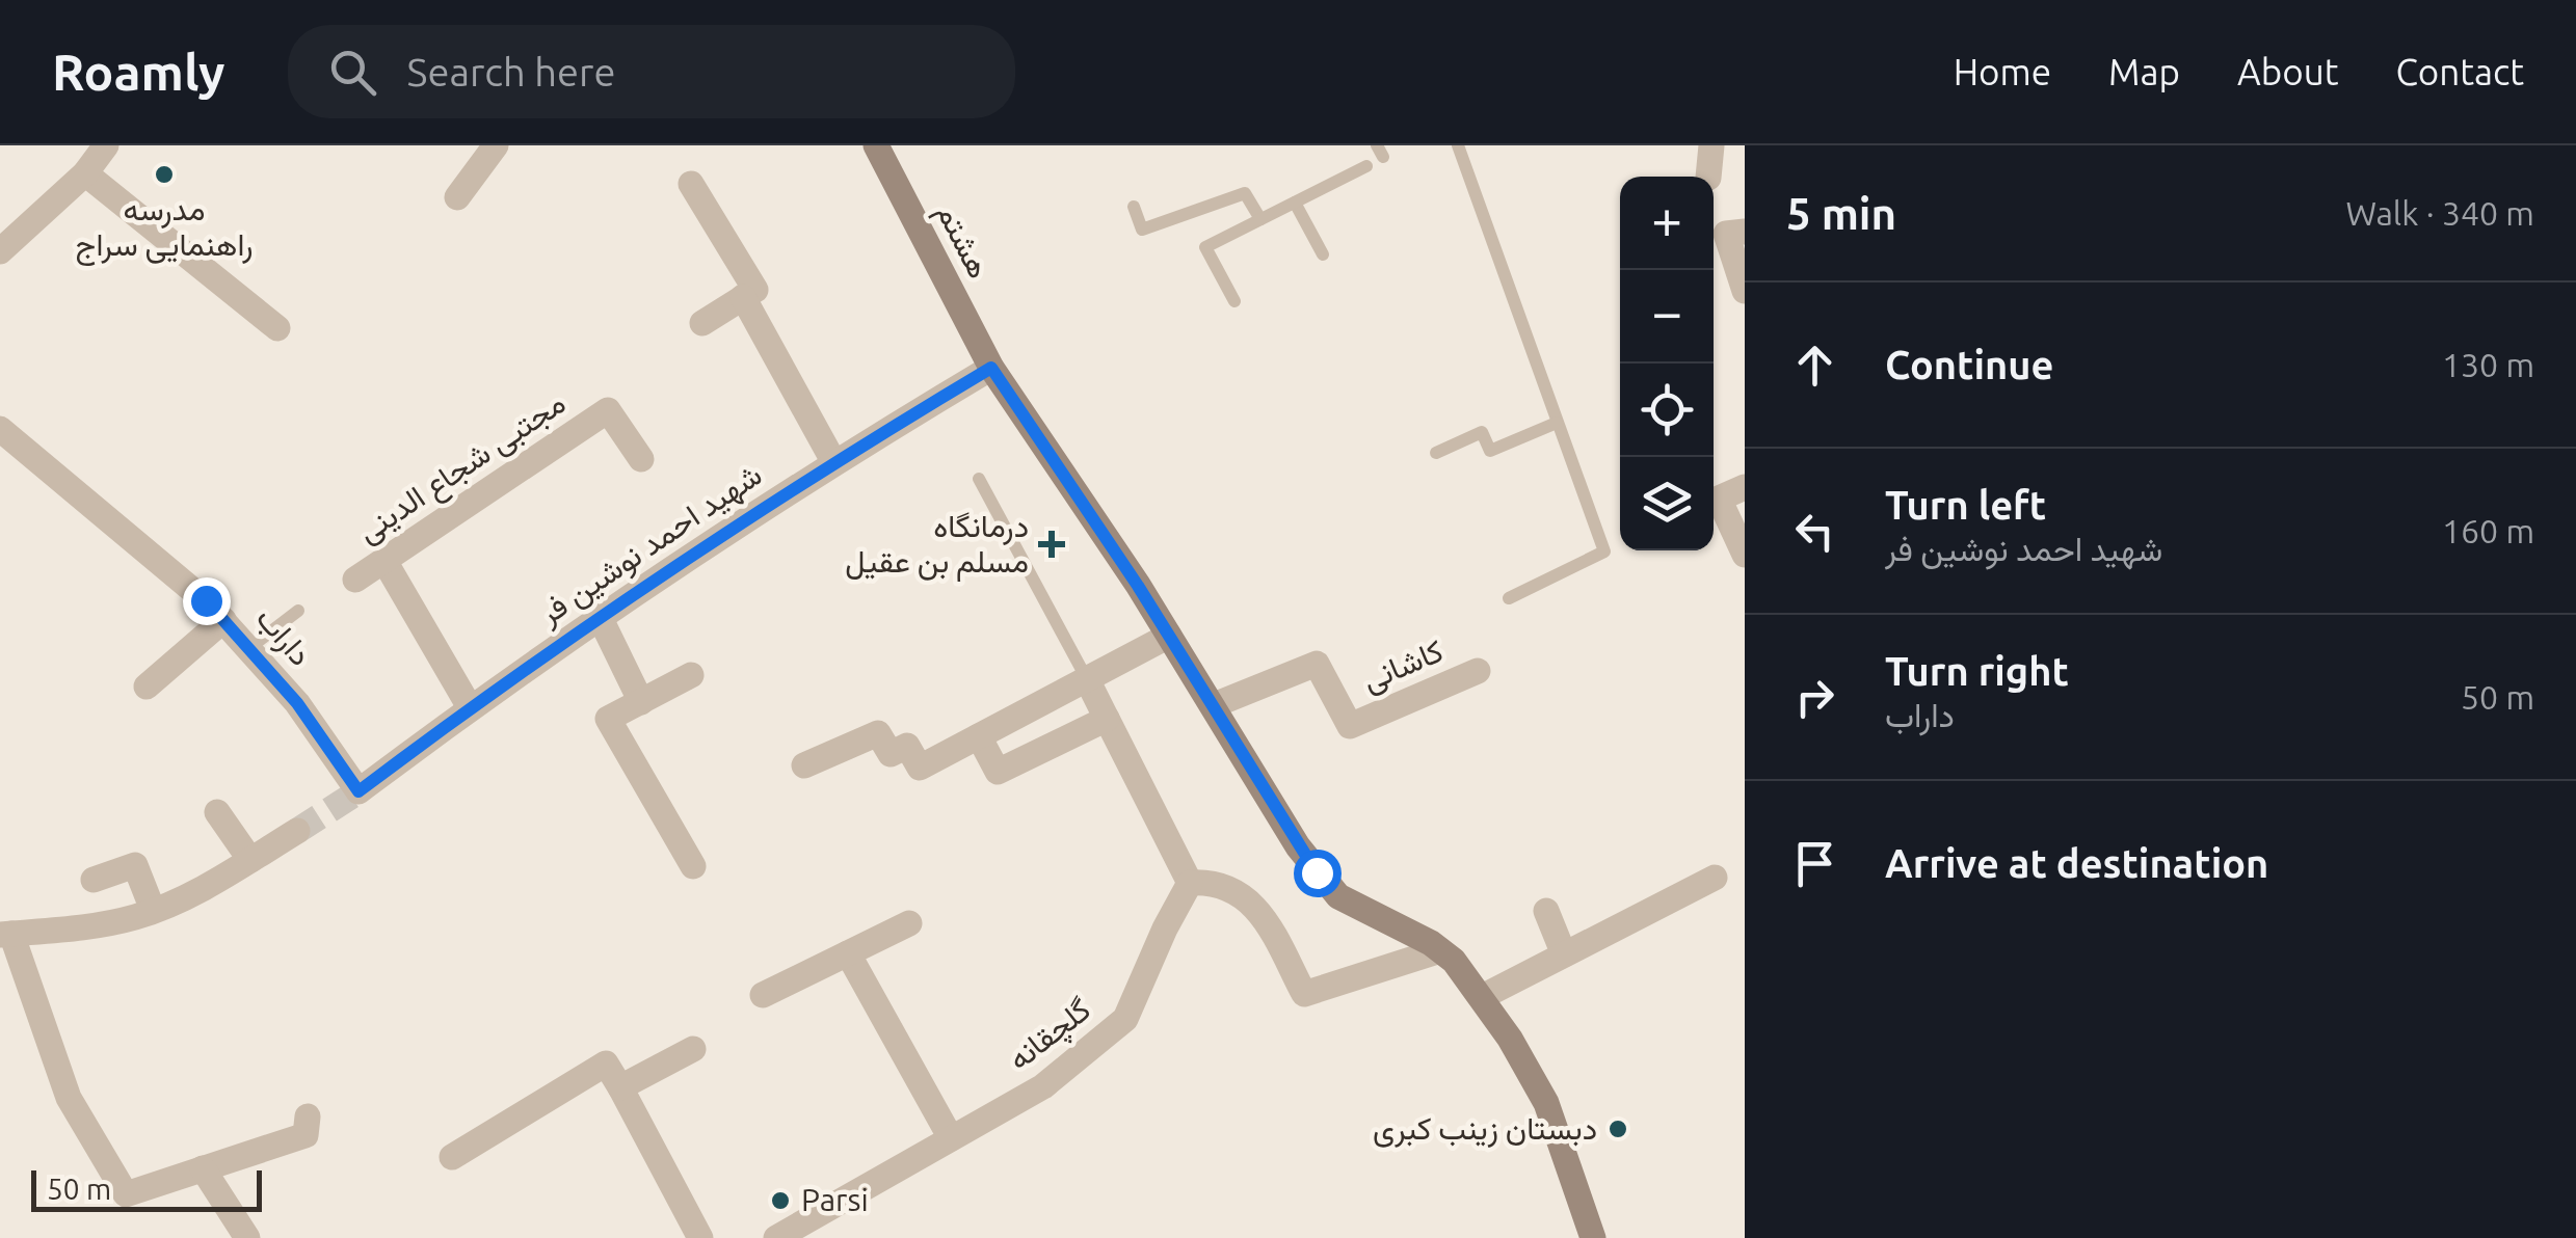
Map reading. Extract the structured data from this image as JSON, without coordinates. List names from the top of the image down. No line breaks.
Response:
{"streets":{"street":["هشتم","مجتبی شجاع الدینی","شهید احمد نوشین فر","داراب","کاشانی","گلچقانه"]},"crossings":[["هشتم","شهید احمد نوشین فر"],["هشتم","کاشانی"],["شهید احمد نوشین فر","داراب"]],"places":{"other":["مدرسه راهنمایی سراج","دبستان زینب کبری","Parsi"],"health":["درمانگاه مسلم بن عقیل"]},"scale_bar":"50 m","page":{"header":"Roamly","search":"Search here","nav":["Home","Map","About","Contact"],"heading":["5 min","Walk · 340 m"],"map_buttons":["+","−"],"list":[["Continue","130 m"],["Turn left","شهید احمد نوشین فر","160 m"],["Turn right","داراب","50 m"],"Arrive at destination"],"scale":"50 m"}}
